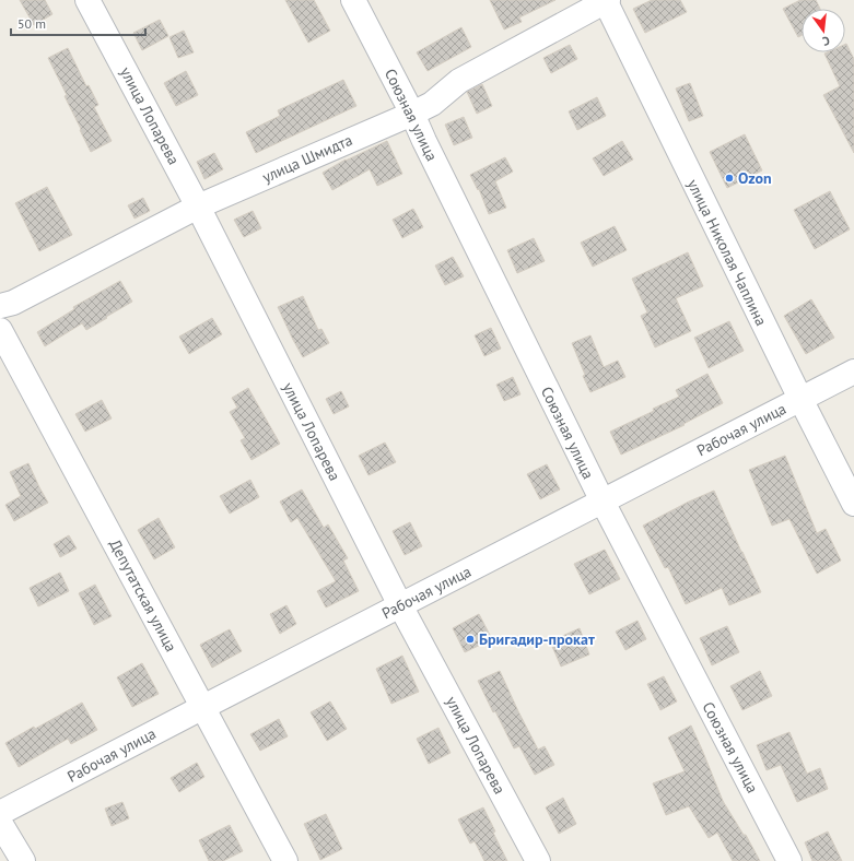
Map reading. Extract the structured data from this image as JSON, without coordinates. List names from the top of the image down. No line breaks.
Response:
{"streets":{"street":["Союзная улица","улица Лопарева","улица Шмидта","улица Николая Чаплина","Рабочая улица","Депутатская улица"]},"crossings":[["Союзная улица","улица Шмидта"],["Союзная улица","Рабочая улица"],["улица Лопарева","улица Шмидта"],["улица Лопарева","Рабочая улица"],["улица Шмидта","улица Николая Чаплина"],["улица Николая Чаплина","Рабочая улица"],["Рабочая улица","Депутатская улица"]],"places":["Ozon","Бригадир-прокат"],"scale_bar":"50 m","north":"bottom"}
